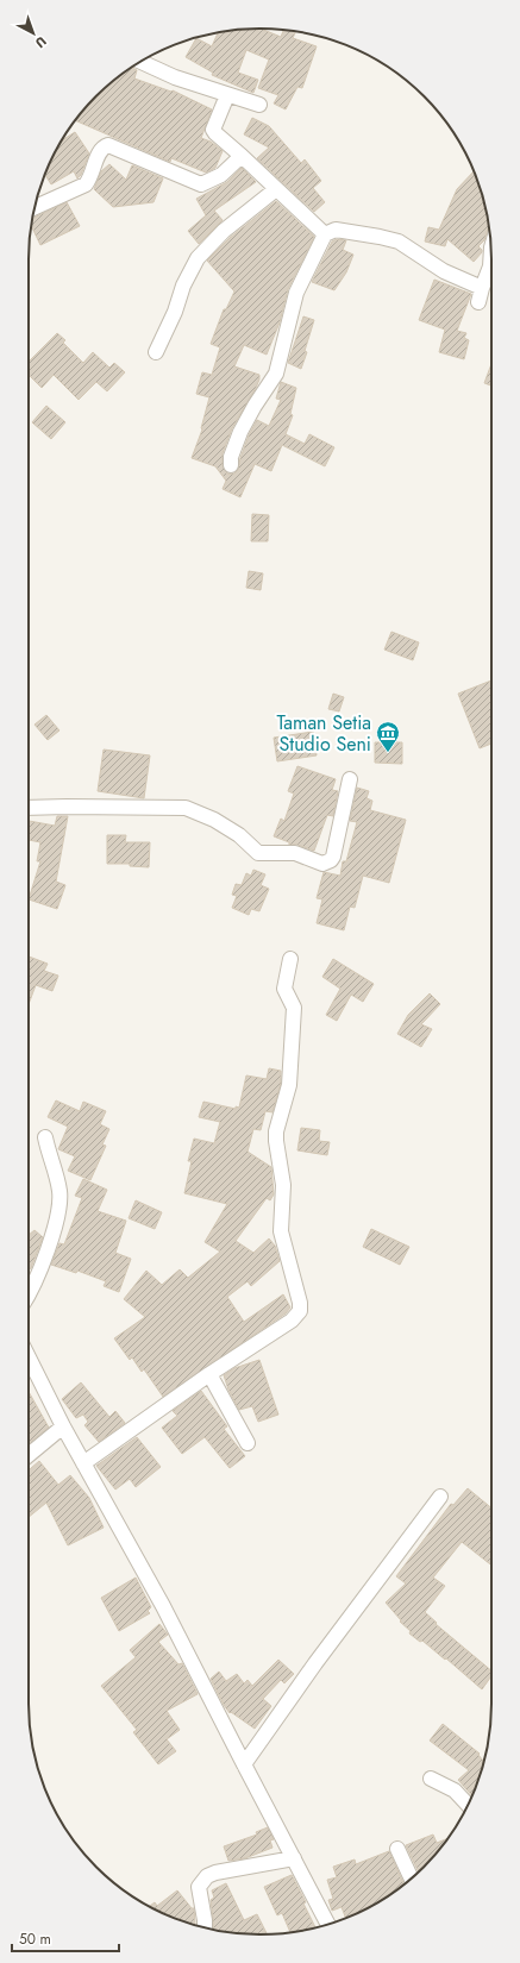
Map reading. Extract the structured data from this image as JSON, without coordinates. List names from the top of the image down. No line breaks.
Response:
{"places":{"museum":["Taman Setia Studio Seni"]},"scale_bar":"50 m","north":"bottom right"}
